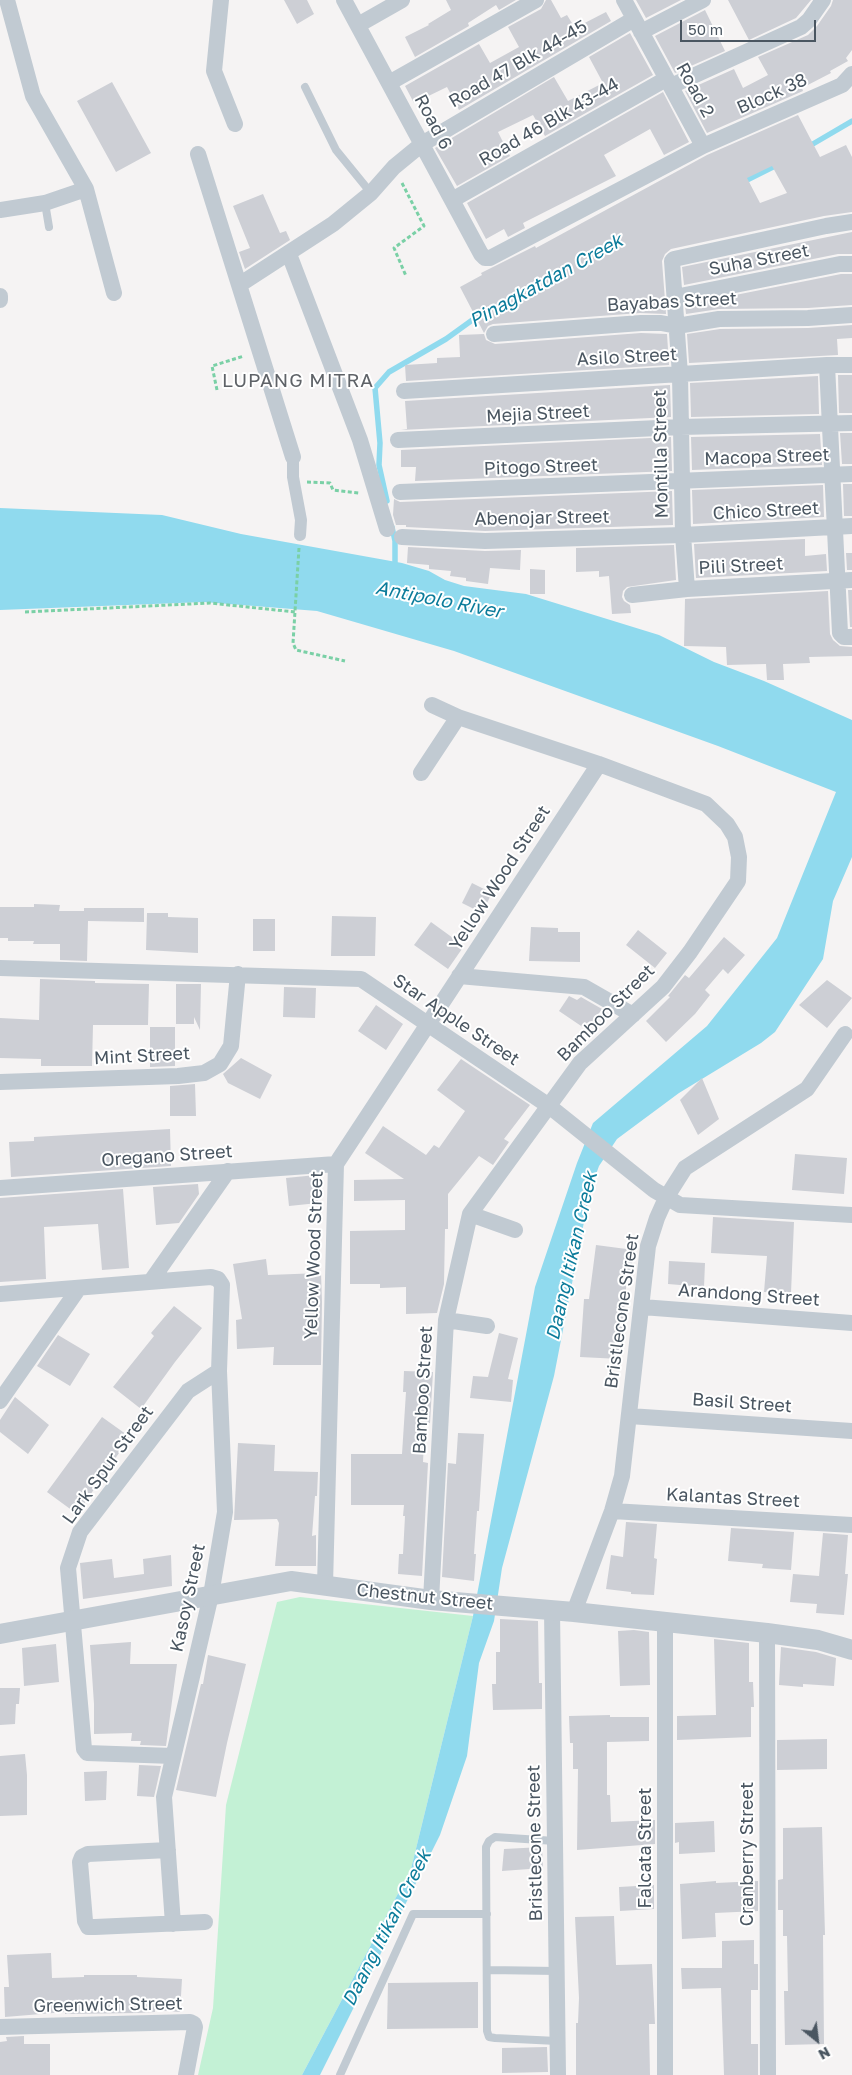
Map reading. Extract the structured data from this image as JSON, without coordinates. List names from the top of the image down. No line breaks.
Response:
{"streets":{"street":["Road 47 Blk 44-45","Road 2","Block 38","Road 6","Road 46 Blk 43-44","Suha Street","Bayabas Street","Asilo Street","Mejia Street","Montilla Street","Macopa Street","Pitogo Street","Chico Street","Abenojar Street","Pili Street","Yellow Wood Street","Bamboo Street","Star Apple Street","Mint Street","Oregano Street","Arandong Street","Bristlecone Street","Basil Street","Lark Spur Street","Kalantas Street","Chestnut Street","Kasoy Street","Falcata Street","Cranberry Street","Greenwich Street"]},"crossings":[["Road 47 Blk 44-45","Road 2"],["Road 47 Blk 44-45","Road 6"],["Road 2","Block 38"],["Road 2","Road 46 Blk 43-44"],["Block 38","Road 6"],["Road 6","Road 46 Blk 43-44"],["Suha Street","Montilla Street"],["Bayabas Street","Montilla Street"],["Asilo Street","Montilla Street"],["Mejia Street","Montilla Street"],["Montilla Street","Macopa Street"],["Montilla Street","Pitogo Street"],["Montilla Street","Chico Street"],["Montilla Street","Abenojar Street"],["Montilla Street","Pili Street"],["Macopa Street","Pitogo Street"],["Chico Street","Abenojar Street"],["Yellow Wood Street","Bamboo Street"],["Yellow Wood Street","Star Apple Street"],["Yellow Wood Street","Oregano Street"],["Yellow Wood Street","Chestnut Street"],["Bamboo Street","Star Apple Street"],["Bamboo Street","Chestnut Street"],["Star Apple Street","Mint Street"],["Star Apple Street","Bristlecone Street"],["Arandong Street","Bristlecone Street"],["Bristlecone Street","Basil Street"],["Bristlecone Street","Kalantas Street"],["Bristlecone Street","Chestnut Street"],["Lark Spur Street","Chestnut Street"],["Lark Spur Street","Kasoy Street"],["Chestnut Street","Kasoy Street"],["Chestnut Street","Falcata Street"],["Chestnut Street","Cranberry Street"]],"districts":["LUPANG MITRA"],"water":["Pinagkatdan Creek","Antipolo River","Daang Itikan Creek"],"scale_bar":"50 m","north":"bottom right"}
